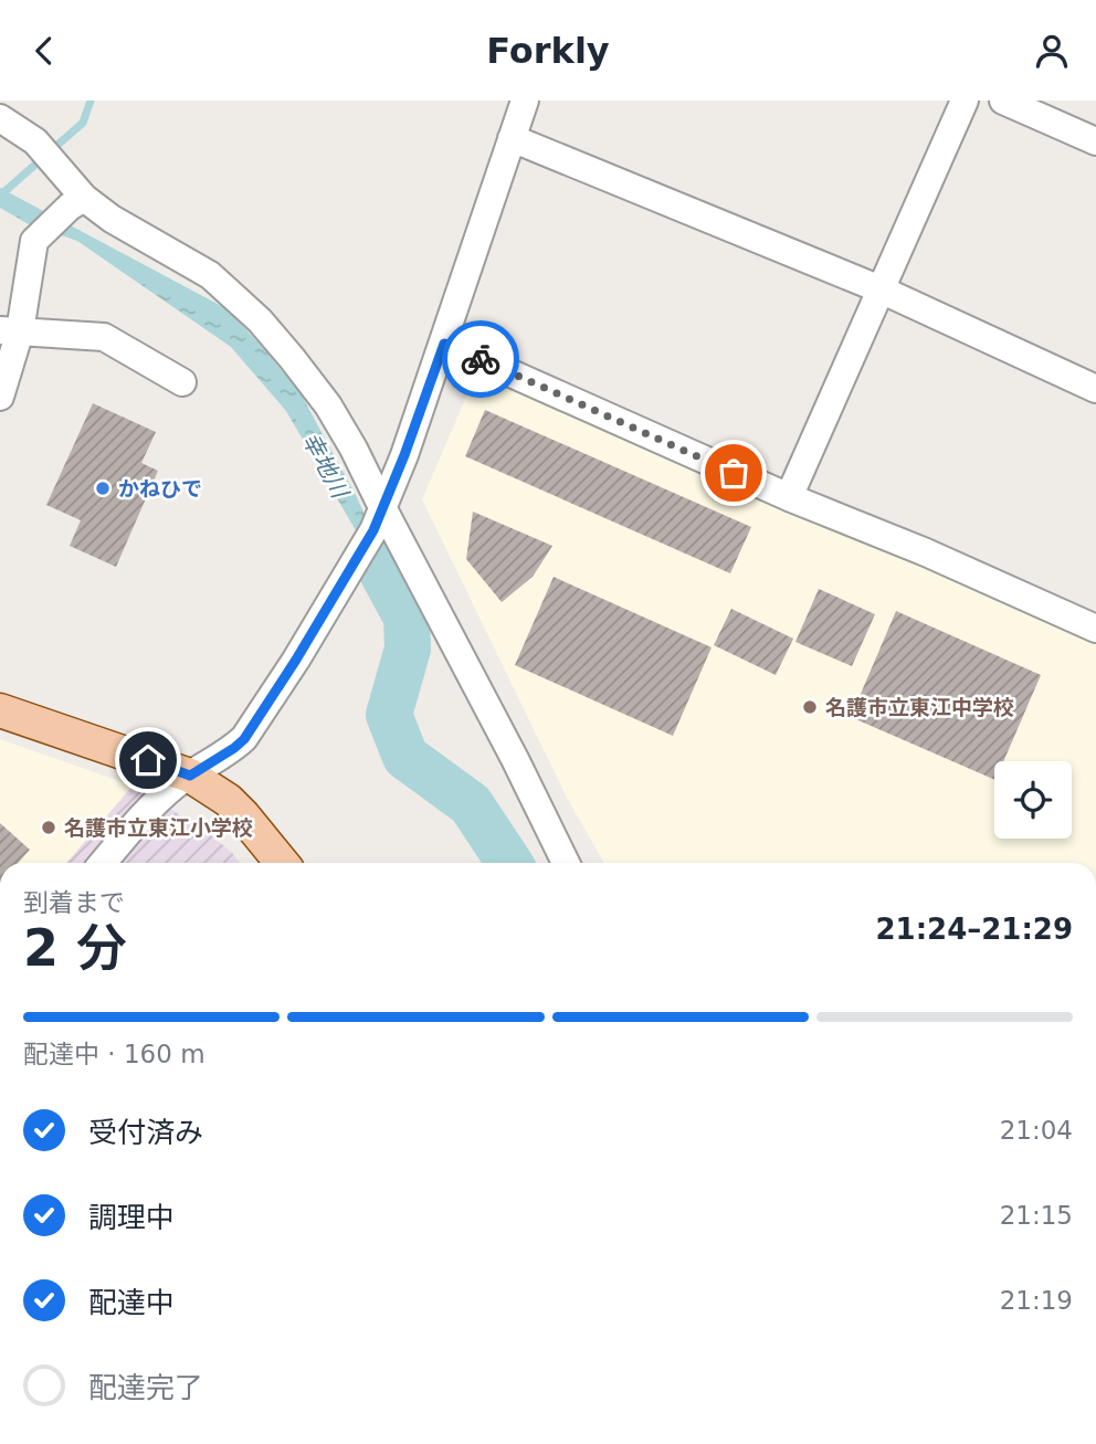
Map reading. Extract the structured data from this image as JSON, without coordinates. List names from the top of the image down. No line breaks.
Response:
{"water":["幸地川"],"places":["かねひで","名護市立東江中学校","名護市立東江小学校"],"page":{"header":"Forkly","heading":["2 分","到着まで","21:24–21:29"],"bar":"配達中 · 160 m","list":[["受付済み","21:04"],["調理中","21:15"],["配達中","21:19"],"配達完了"]}}
